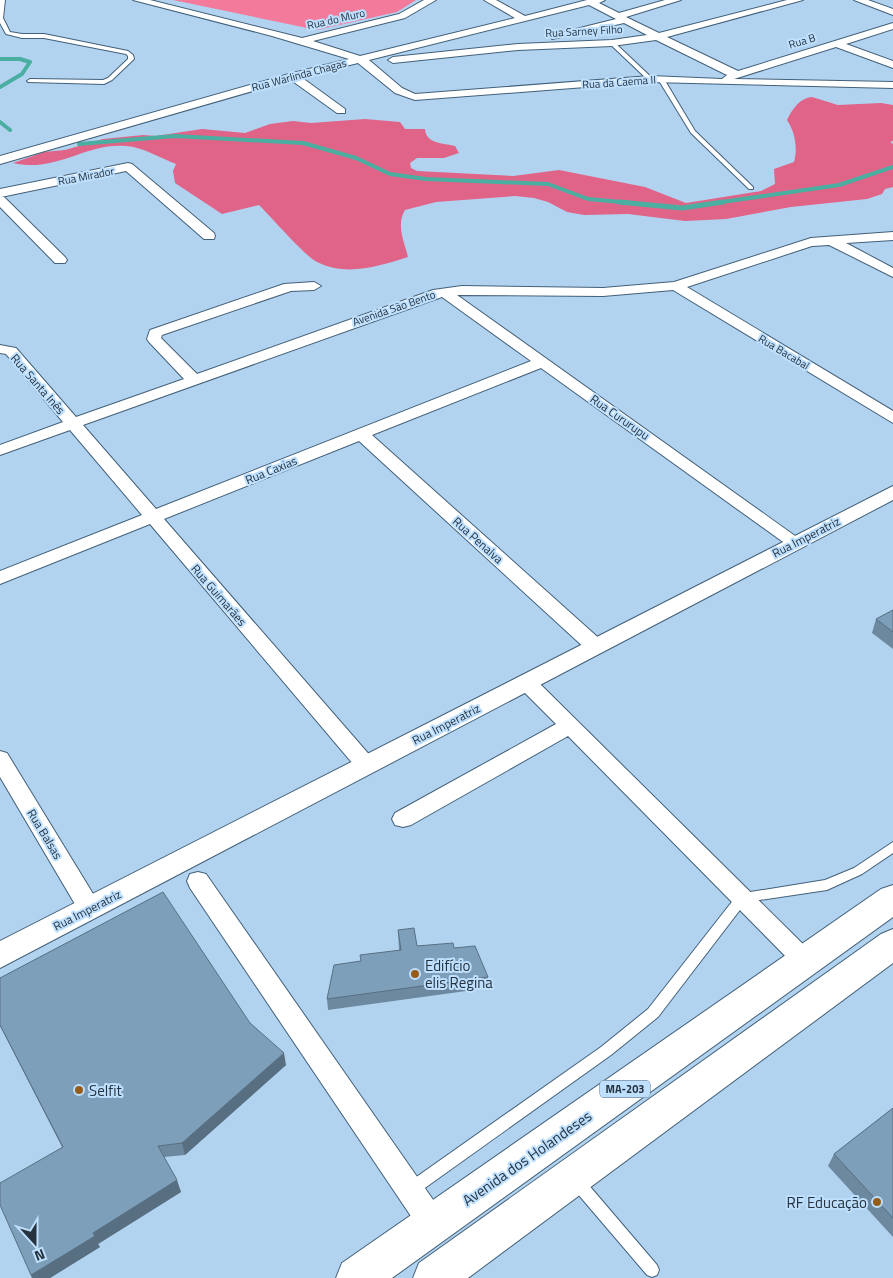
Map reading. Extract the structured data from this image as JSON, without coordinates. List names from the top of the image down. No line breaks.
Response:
{"streets":{"main road":["MA-203","Avenida dos Holandeses"],"street":["Rua do Muro","Rua Sarney Filho","Rua B","Rua Warlinda Chagas","Rua da Caema II","Rua Mirador","Avenida São Bento","Rua Bacabal","Rua Santa Inês","Rua Cururupu","Rua Caxias","Rua Imperatriz","Rua Penalva","Rua Guimarães","Rua Balsas"]},"crossings":[["Rua Sarney Filho","Rua Warlinda Chagas"],["Rua Sarney Filho","Rua da Caema II"],["Rua B","Rua da Caema II"],["Rua Warlinda Chagas","Rua da Caema II"],["Avenida São Bento","Rua Bacabal"],["Avenida São Bento","Rua Santa Inês"],["Avenida São Bento","Rua Cururupu"],["Avenida São Bento","Rua Guimarães"],["Rua Santa Inês","Rua Guimarães"],["Rua Cururupu","Rua Caxias"],["Rua Cururupu","Rua Imperatriz"],["Rua Caxias","Rua Penalva"],["Rua Caxias","Rua Guimarães"],["Rua Imperatriz","Rua Penalva"],["Rua Imperatriz","Rua Guimarães"],["Rua Imperatriz","Rua Balsas"]],"places":["Edifício elis Regina","Selfit","RF Educação"],"north":"bottom"}
